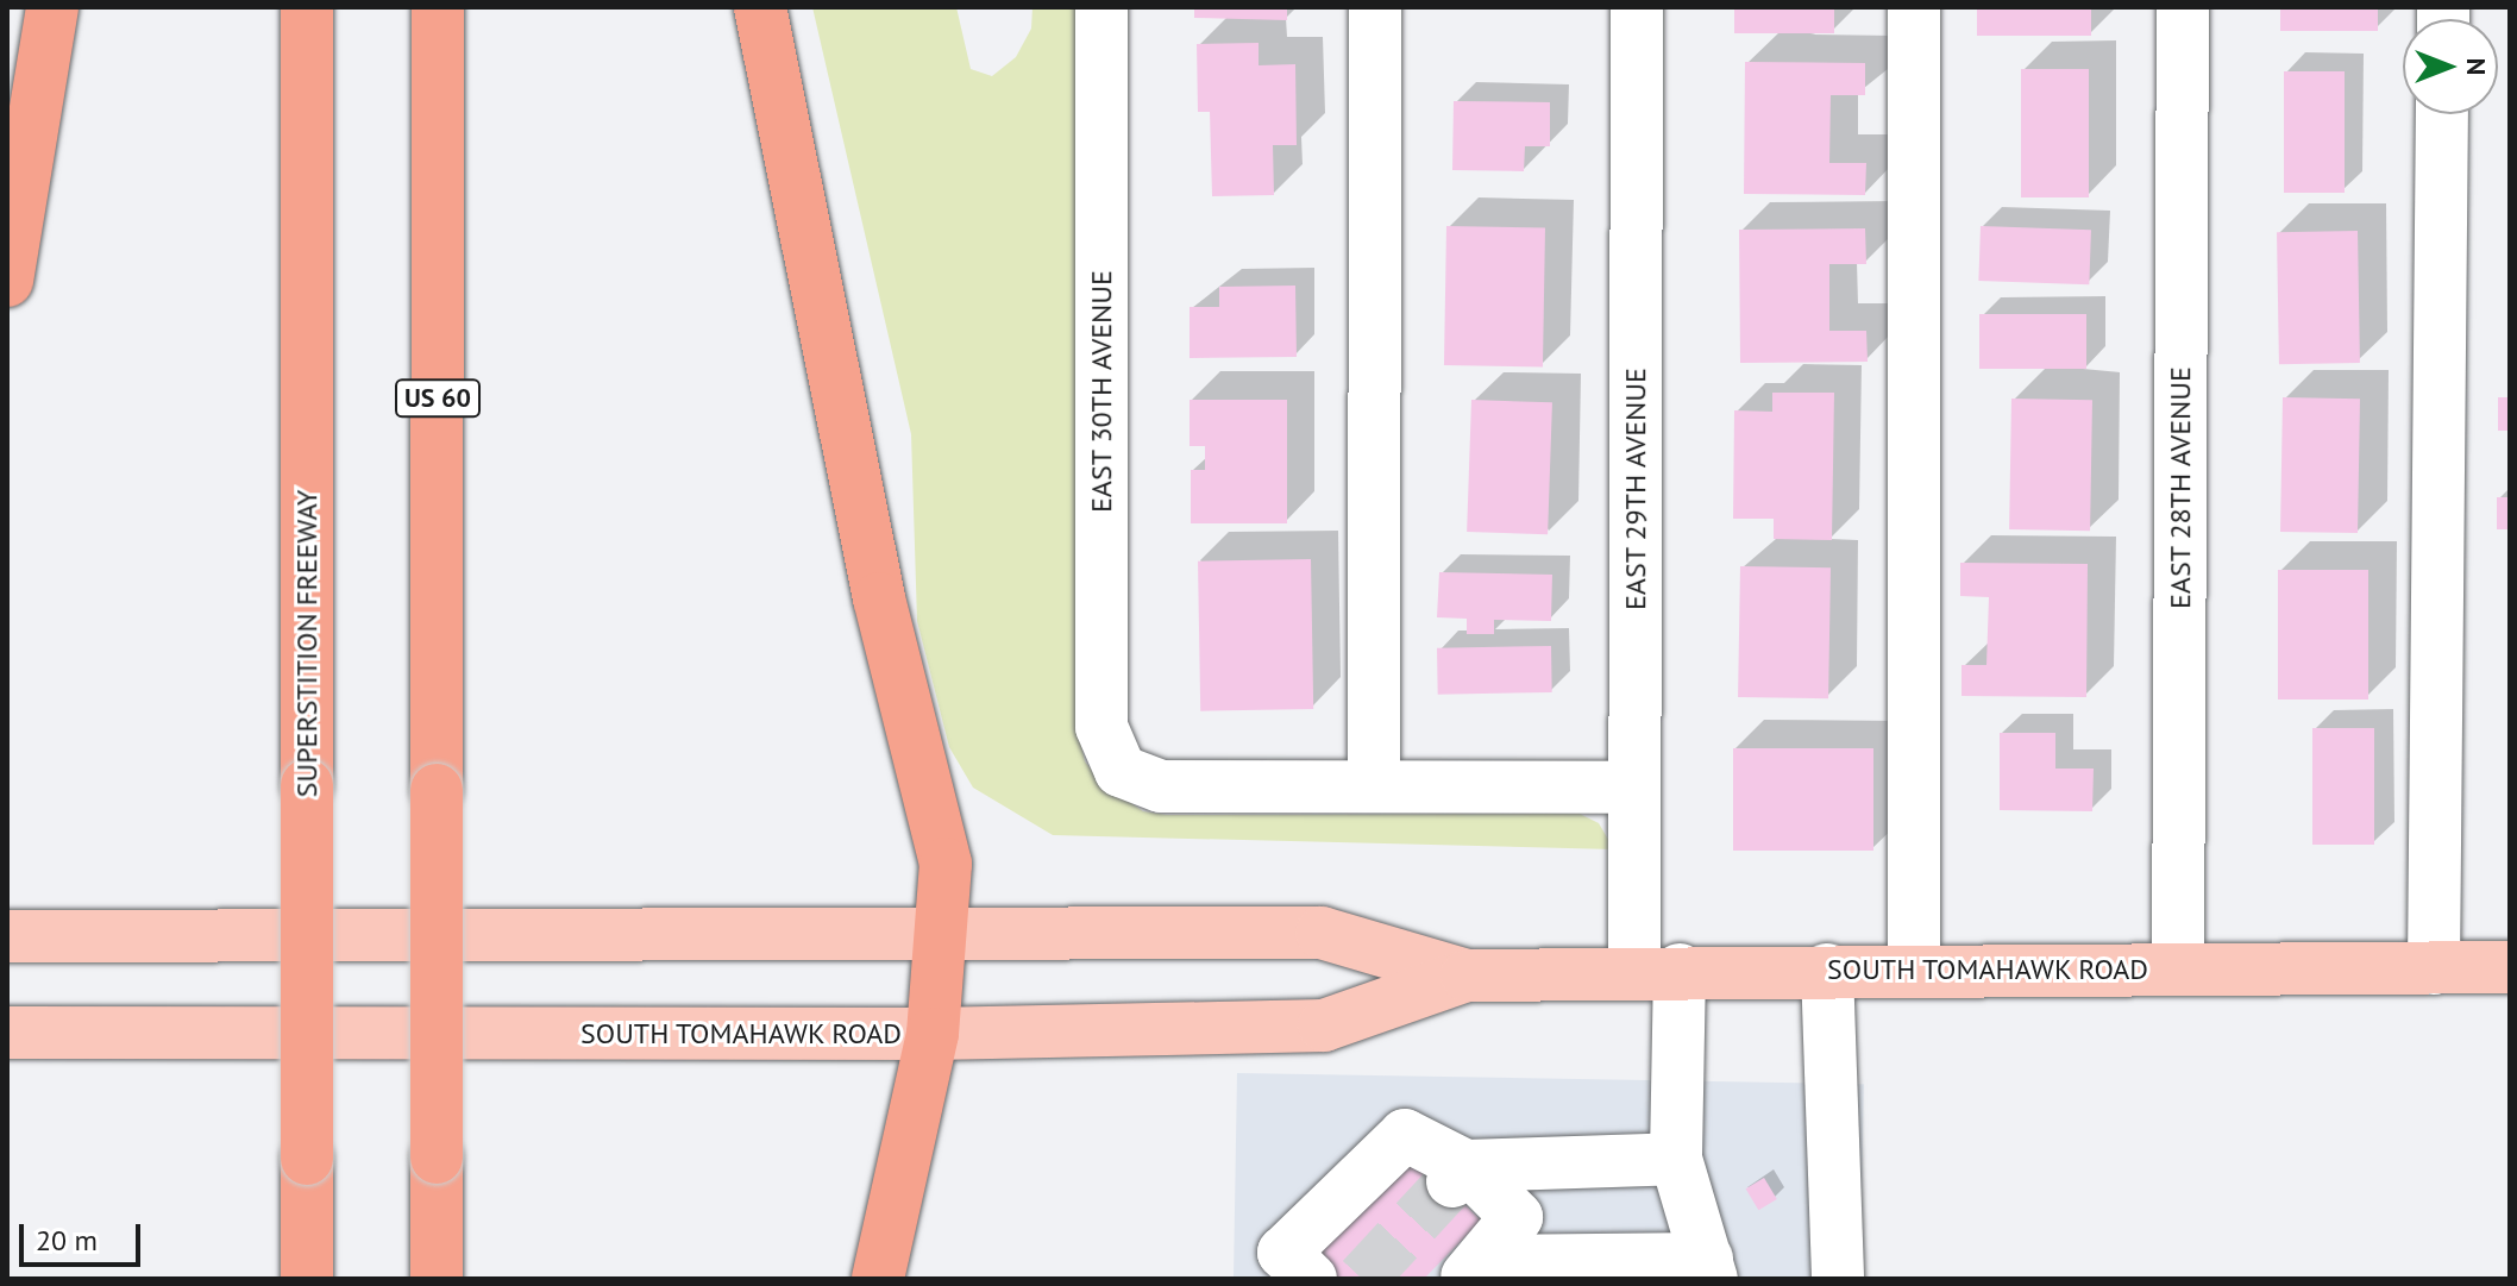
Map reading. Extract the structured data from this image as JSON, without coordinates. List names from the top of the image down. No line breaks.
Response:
{"streets":{"highway":["US 60","SUPERSTITION FREEWAY"],"main road":["SOUTH TOMAHAWK ROAD"],"street":["EAST 30TH AVENUE","EAST 28TH AVENUE","EAST 29TH AVENUE"]},"crossings":[["EAST 28TH AVENUE","SOUTH TOMAHAWK ROAD"],["EAST 29TH AVENUE","SOUTH TOMAHAWK ROAD"]],"scale_bar":"20 m","north":"right"}
